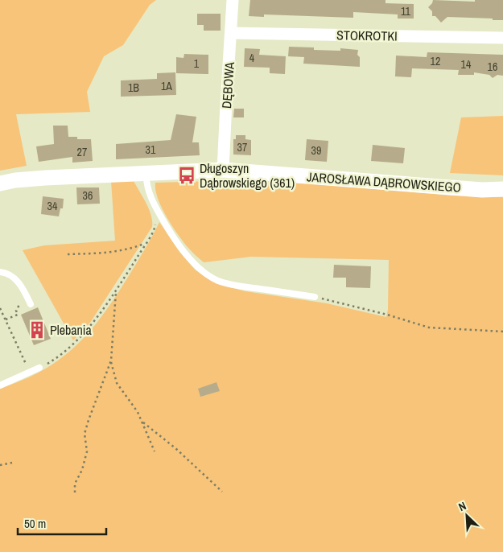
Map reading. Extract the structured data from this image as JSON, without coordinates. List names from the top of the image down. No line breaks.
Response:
{"streets":{"street":["STOKROTKI","DĘBOWA","JAROSŁAWA DĄBROWSKIEGO"]},"crossings":[["STOKROTKI","DĘBOWA"],["DĘBOWA","JAROSŁAWA DĄBROWSKIEGO"]],"places":{"bus stop":["Długoszyn Dąbrowskiego (361)"],"building":["Plebania"]},"house_numbers":["11","4","12","1","14","16","1A","1B","37","31","39","27","36","34"],"scale_bar":"50 m","north":"top left"}
